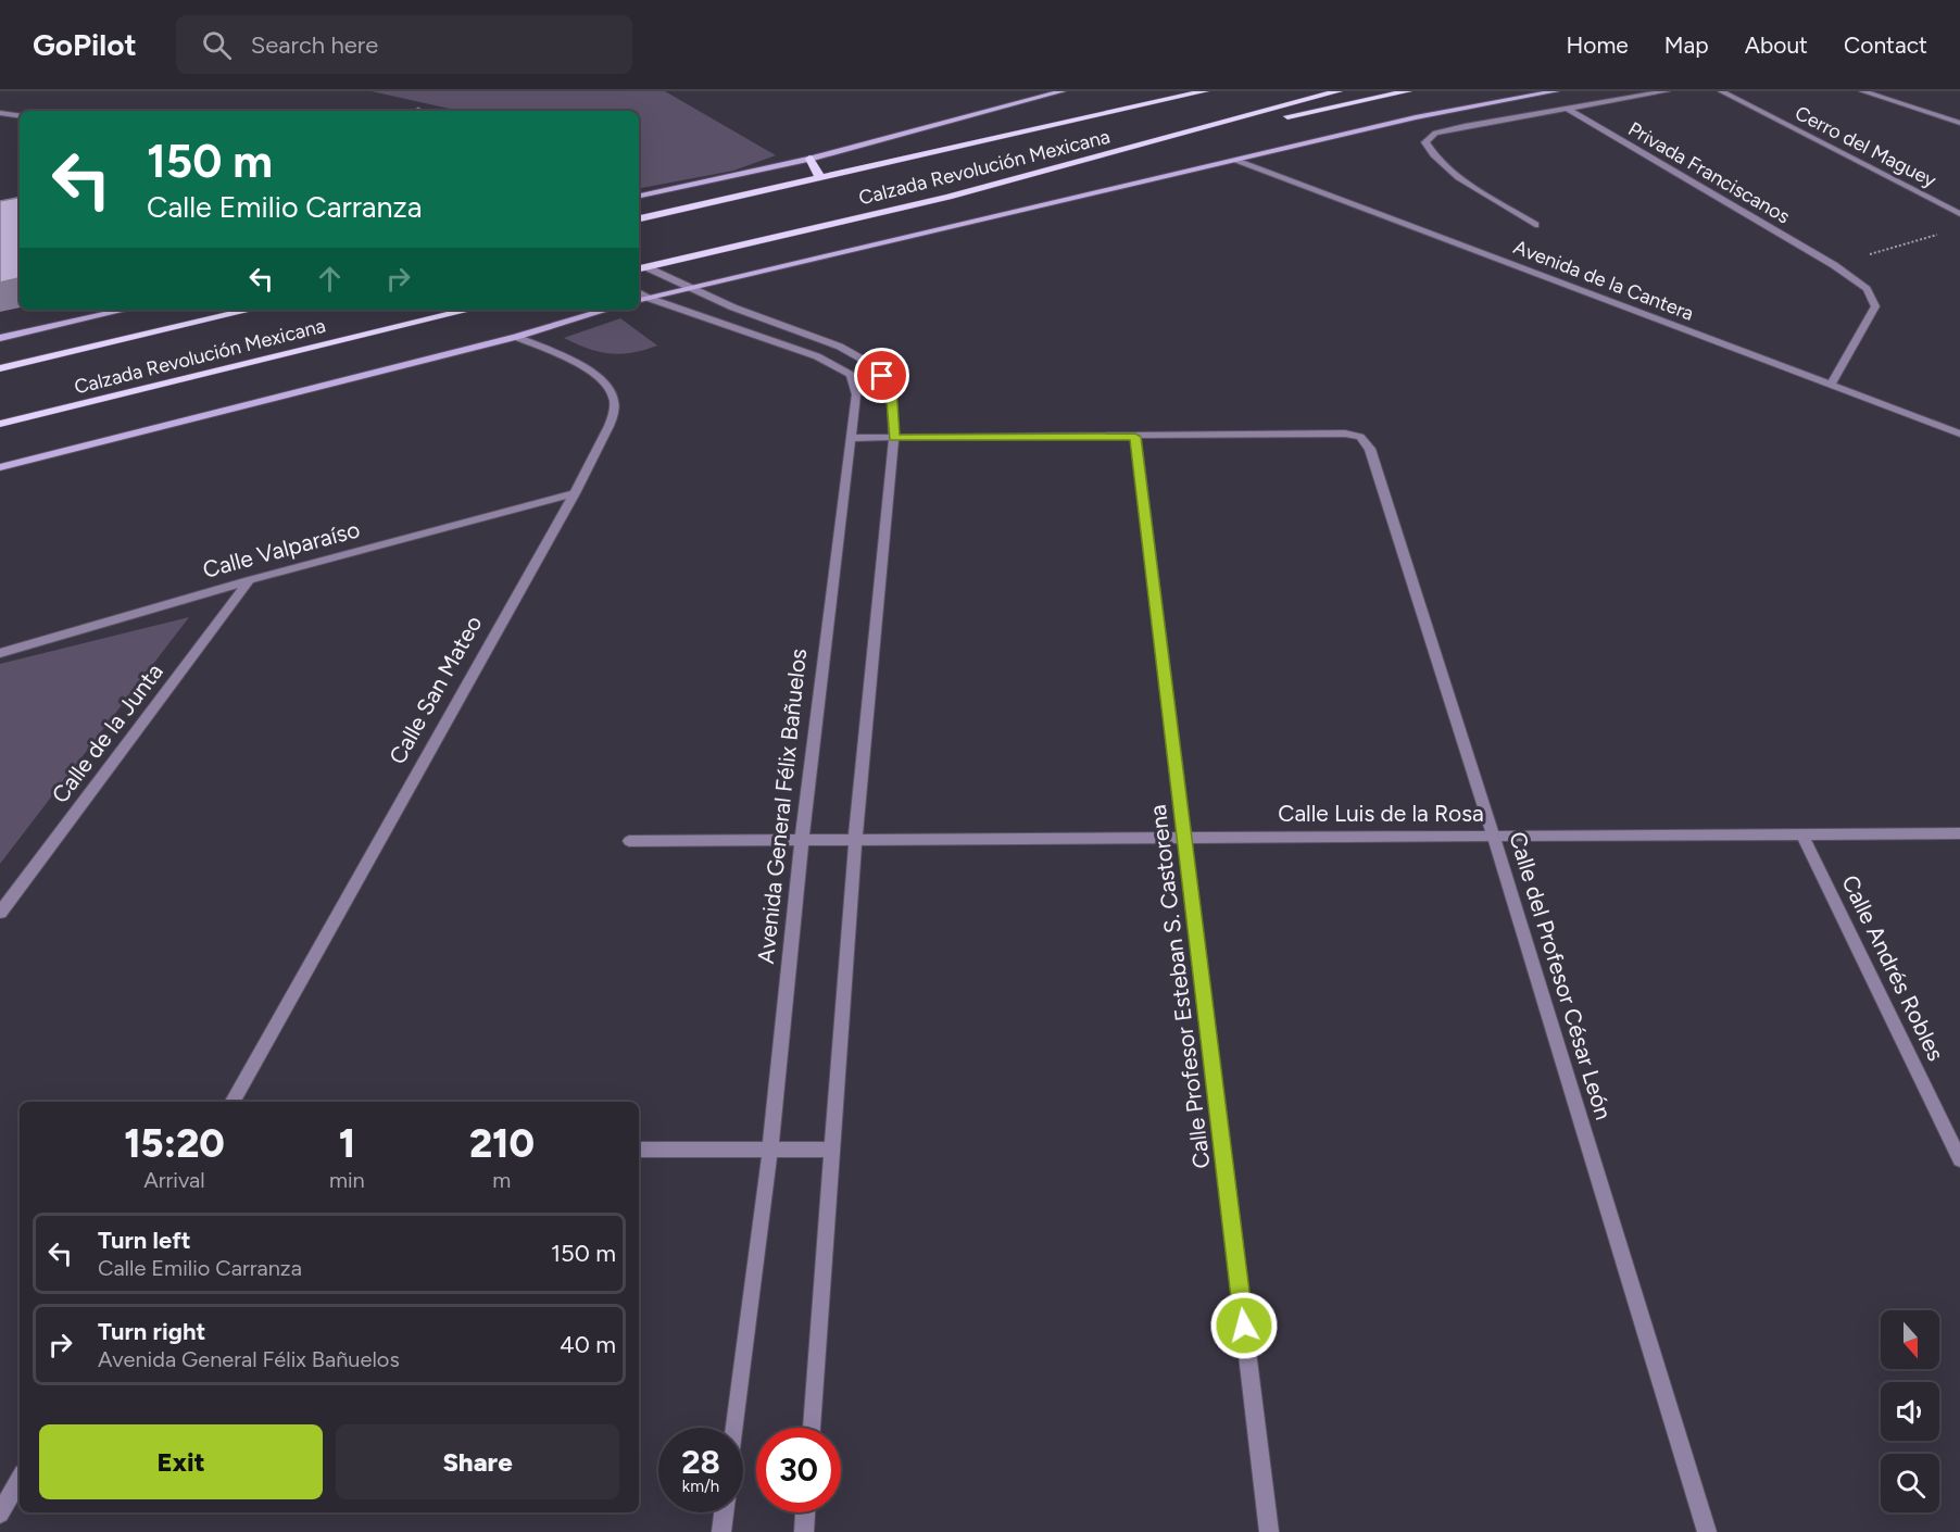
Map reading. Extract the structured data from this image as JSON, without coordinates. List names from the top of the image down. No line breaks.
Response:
{"streets":{"main road":["Calzada Revolución Mexicana"],"street":["Cerro del Maguey","Privada Franciscanos","Avenida de la Cantera","Calle Valparaíso","Calle San Mateo","Calle de la Junta","Avenida General Félix Bañuelos","Calle Luis de la Rosa","Calle Andrés Robles","Calle del Profesor César León","Calle Profesor Esteban S. Castorena"]},"crossings":[["Privada Franciscanos","Avenida de la Cantera"],["Calle Valparaíso","Calle San Mateo"],["Calle Valparaíso","Calle de la Junta"],["Avenida General Félix Bañuelos","Calle Luis de la Rosa"],["Calle Luis de la Rosa","Calle Andrés Robles"],["Calle Luis de la Rosa","Calle del Profesor César León"],["Calle Luis de la Rosa","Calle Profesor Esteban S. Castorena"],["Calle del Profesor César León","Calle Profesor Esteban S. Castorena"]],"north":"bottom","page":{"header":"GoPilot","search":"Search here","nav":["Home","Map","About","Contact"],"turn":["150 m","Calle Emilio Carranza"],"eta":["15:20","Arrival","1","min","210","m"],"list":[{"name":"Turn left","note":"Calle Emilio Carranza","value":"150 m"},{"name":"Turn right","note":"Avenida General Félix Bañuelos","value":"40 m"}],"buttons":["Exit","Share"],"speed":"28 km/h","limit":"30"}}
